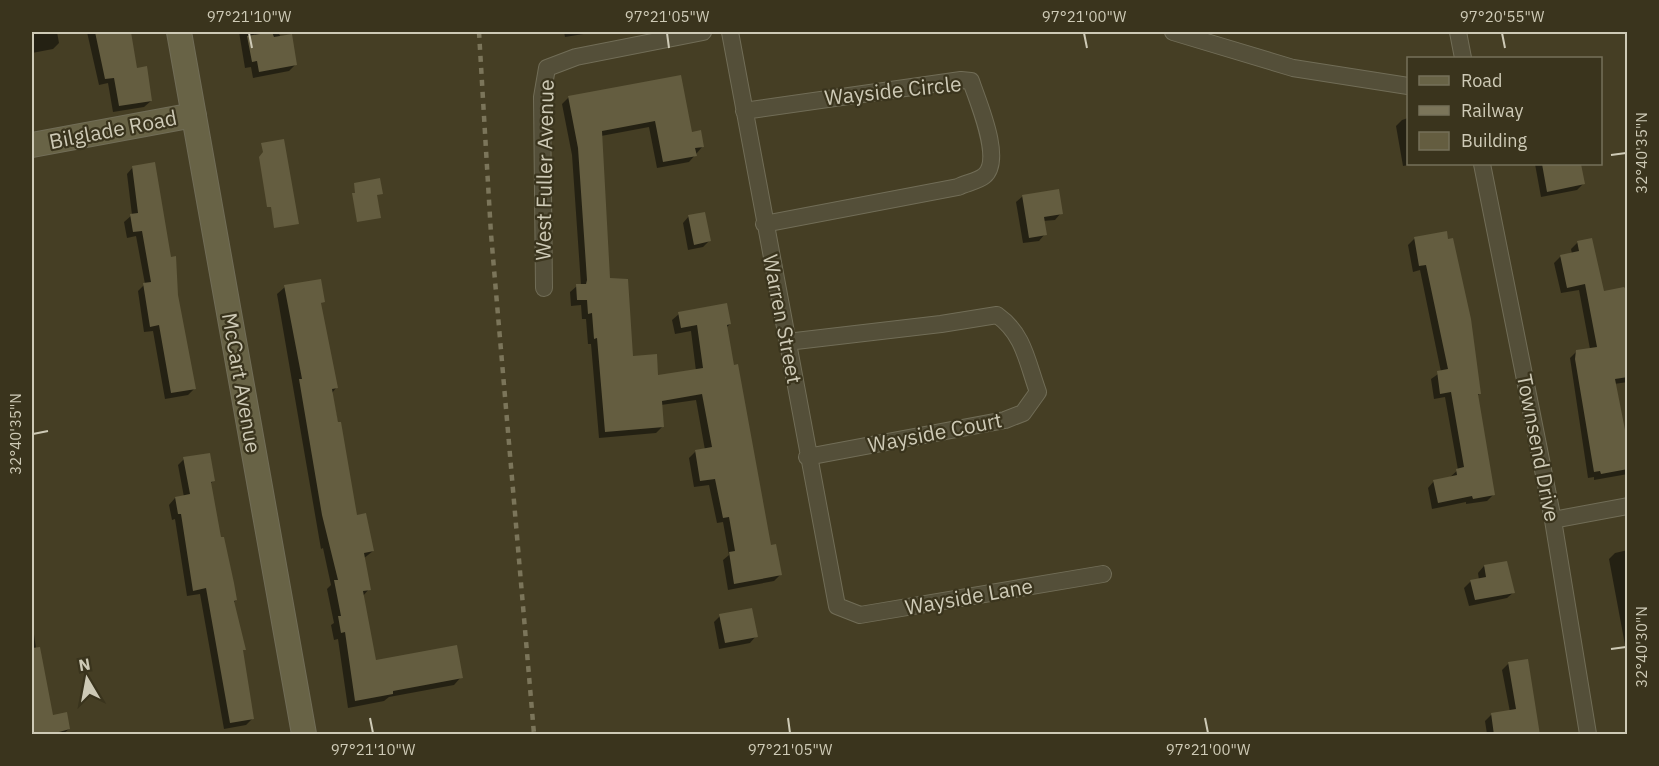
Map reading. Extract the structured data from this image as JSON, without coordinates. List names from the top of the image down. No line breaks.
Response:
{"streets":{"main road":["Bilglade Road","McCart Avenue"],"street":["Wayside Circle","West Fuller Avenue","Warren Street","Wayside Court","Townsend Drive","Wayside Lane"]},"crossings":[["Wayside Circle","Warren Street"],["Bilglade Road","McCart Avenue"],["Warren Street","Wayside Court"],["Warren Street","Wayside Lane"]],"legend":["Road","Railway","Building"],"north":"top","coordinates":["97°21'10\"W","97°21'05\"W","97°21'00\"W","97°20'55\"W","32°40'35\"N","32°40'30\"N"]}
